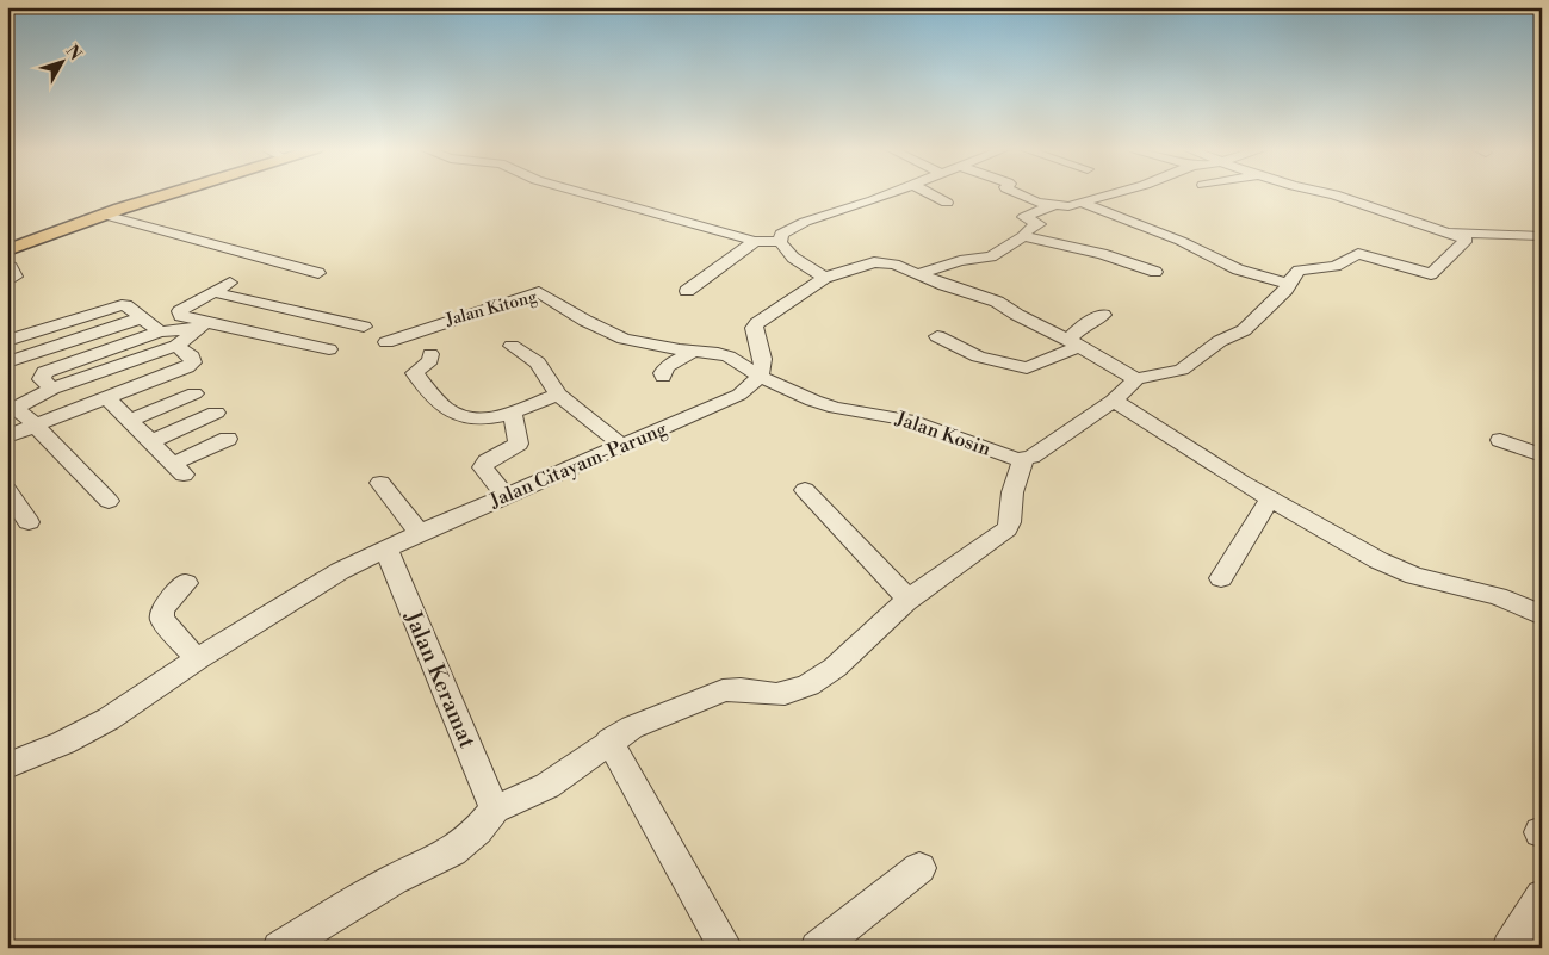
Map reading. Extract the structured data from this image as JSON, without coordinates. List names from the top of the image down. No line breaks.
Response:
{"streets":{"street":["Jalan Kitong","Jalan Kosin","Jalan Citayam-Parung","Jalan Keramat"]},"crossings":[["Jalan Kitong","Jalan Kosin"],["Jalan Kitong","Jalan Citayam-Parung"],["Jalan Kosin","Jalan Citayam-Parung"],["Jalan Citayam-Parung","Jalan Keramat"]],"north":"top right"}
